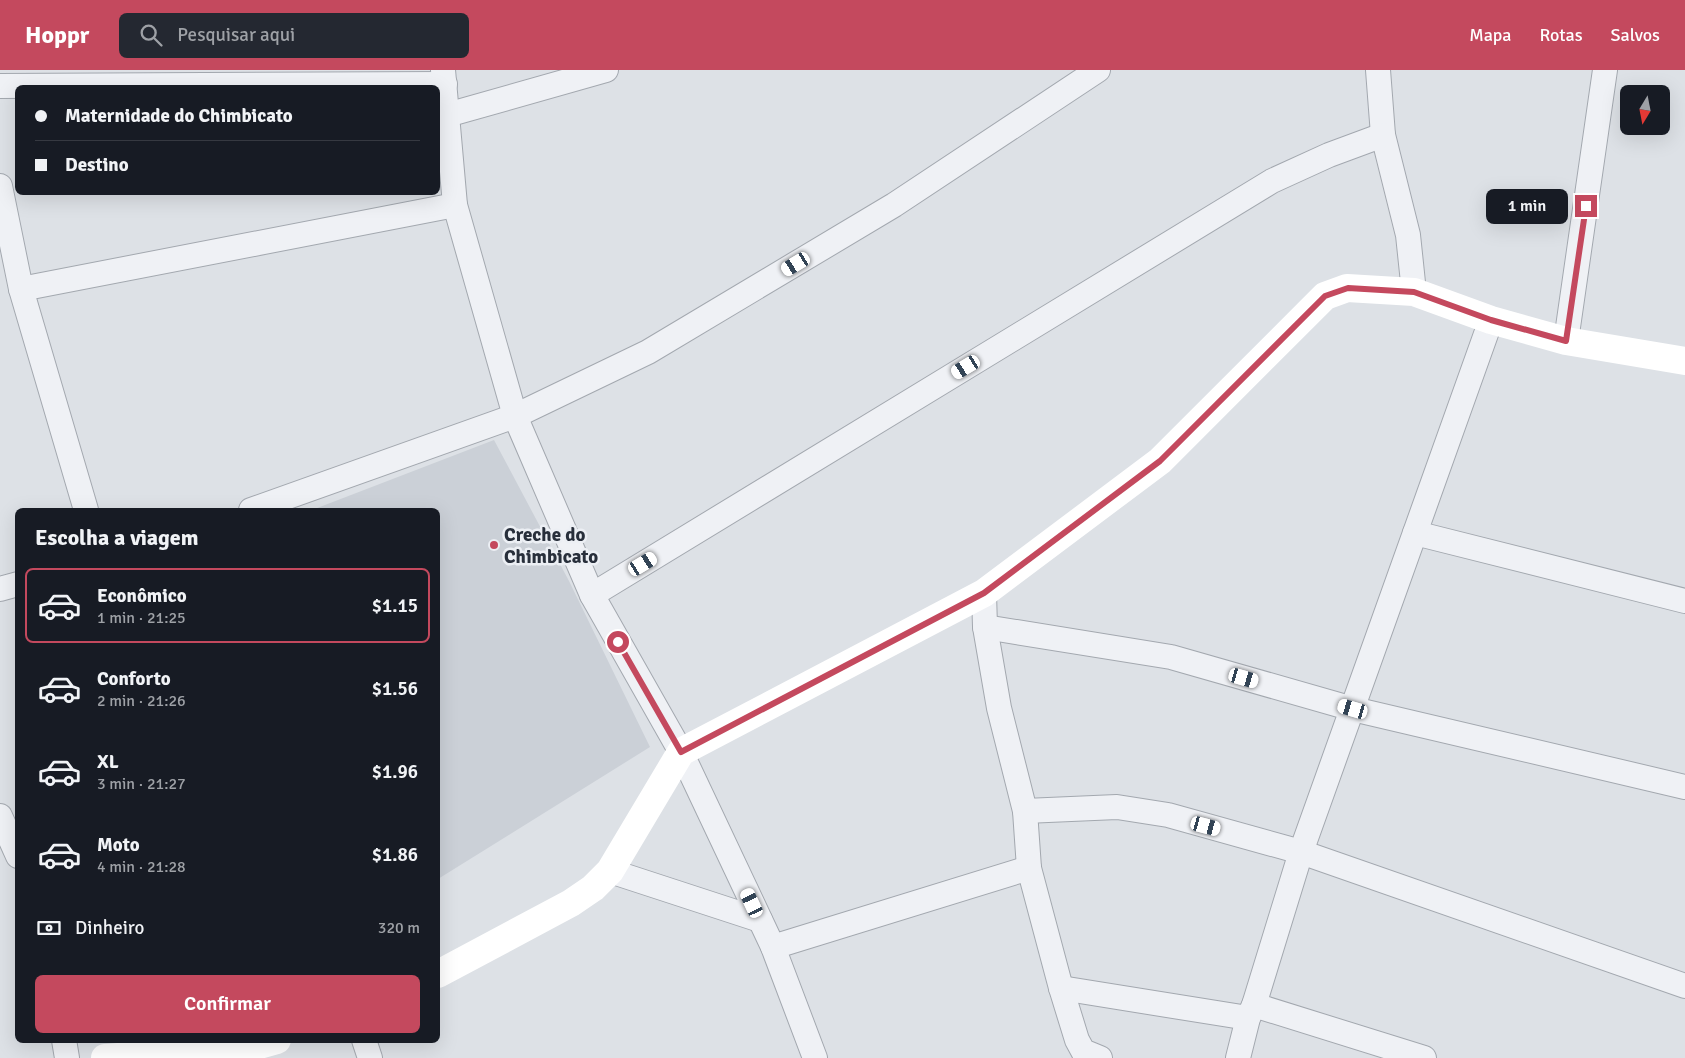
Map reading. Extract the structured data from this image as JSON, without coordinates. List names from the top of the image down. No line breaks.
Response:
{"places":["Creche do Chimbicato"],"north":"bottom","page":{"header":"Hoppr","search":"Pesquisar aqui","nav":["Mapa","Rotas","Salvos"],"banner":["Maternidade do Chimbicato","Destino"],"bubble":"1 min","heading":"Escolha a viagem","list":[{"name":"Econômico","note":"1 min · 21:25","value":"$1.15"},{"name":"Conforto","note":"2 min · 21:26","value":"$1.56"},{"name":"XL","note":"3 min · 21:27","value":"$1.96"},{"name":"Moto","note":"4 min · 21:28","value":"$1.86"}],"pay":["Dinheiro","320 m"],"buttons":"Confirmar"}}
